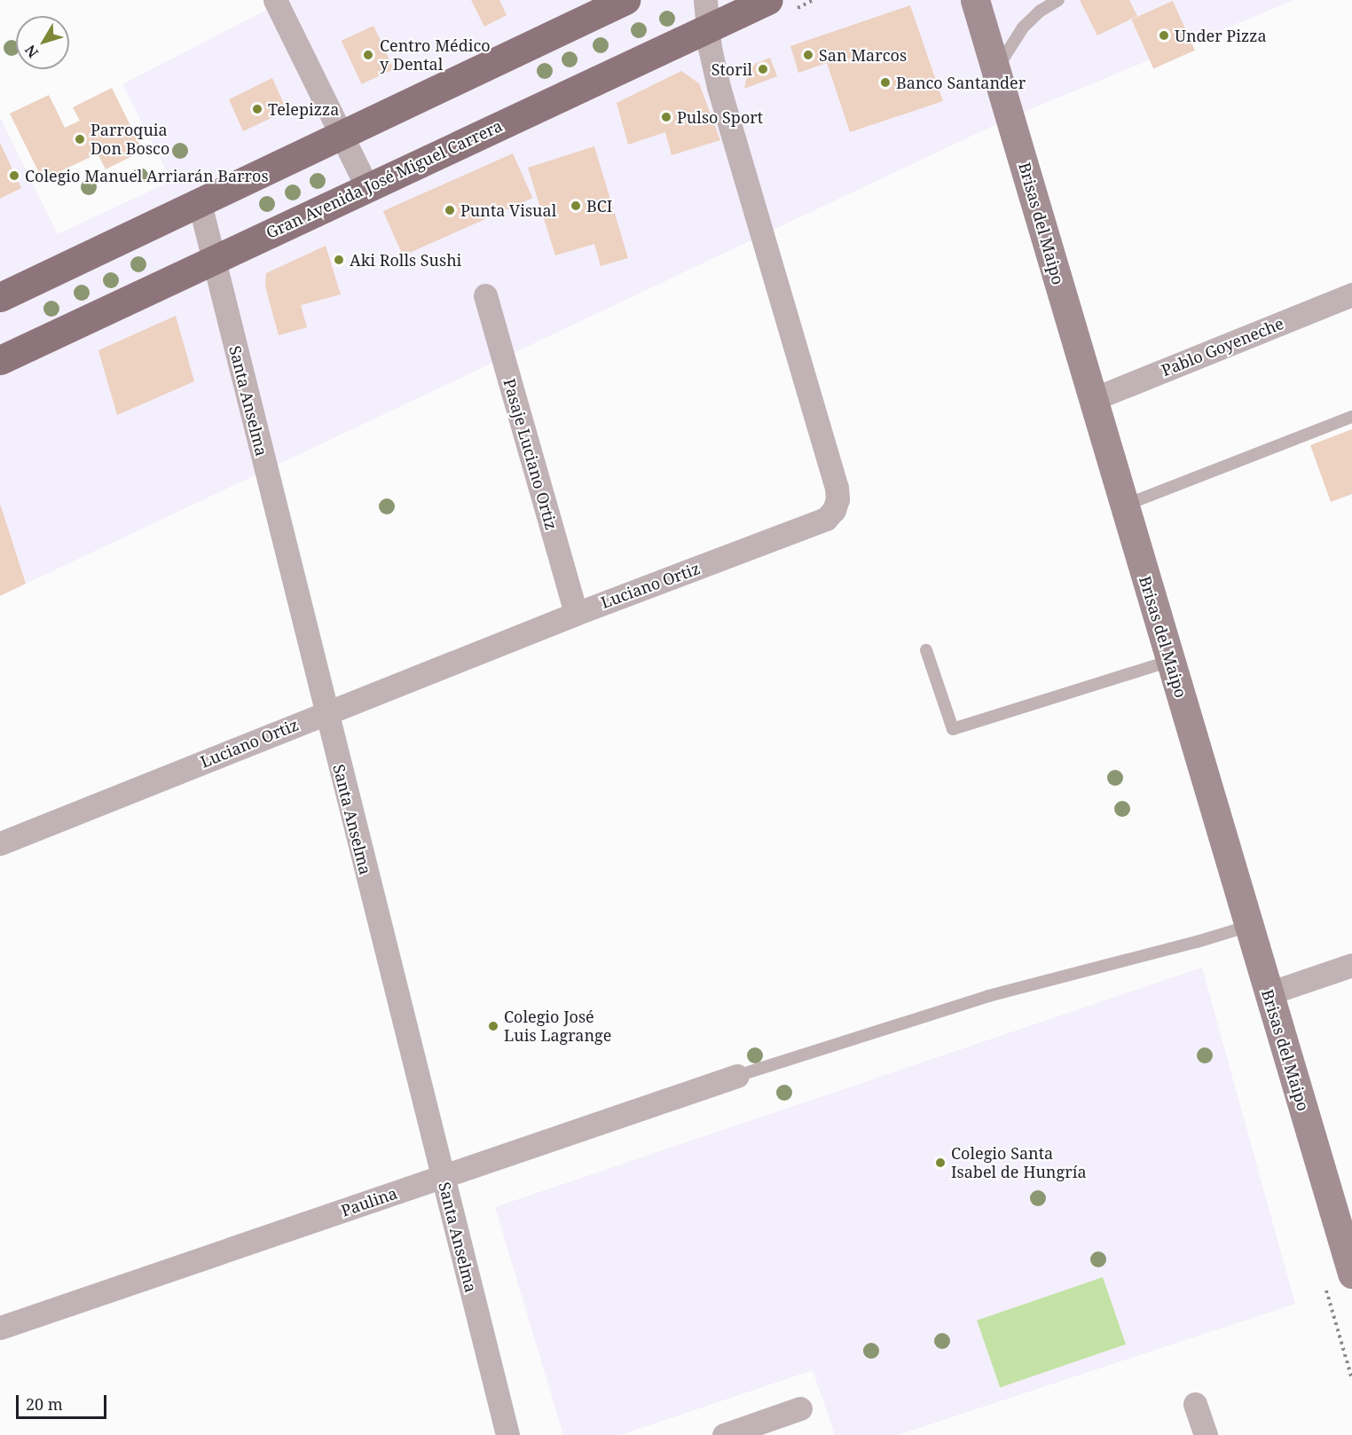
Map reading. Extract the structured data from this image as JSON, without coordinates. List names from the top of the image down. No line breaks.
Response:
{"streets":{"main road":["Gran Avenida José Miguel Carrera"],"street":["Brisas del Maipo","Pablo Goyeneche","Santa Anselma","Pasaje Luciano Ortiz","Luciano Ortiz","Paulina"]},"crossings":[["Gran Avenida José Miguel Carrera","Santa Anselma"],["Gran Avenida José Miguel Carrera","Luciano Ortiz"],["Brisas del Maipo","Pablo Goyeneche"],["Santa Anselma","Luciano Ortiz"],["Santa Anselma","Paulina"],["Pasaje Luciano Ortiz","Luciano Ortiz"]],"places":["Under Pizza","Centro Médico y Dental","San Marcos","Storil","Banco Santander","Telepizza","Pulso Sport","Parroquia Don Bosco","Colegio Manuel Arriarán Barros","BCI","Punta Visual","Aki Rolls Sushi","Colegio José Luis Lagrange","Colegio Santa Isabel de Hungría"],"scale_bar":"20 m","north":"bottom left"}
